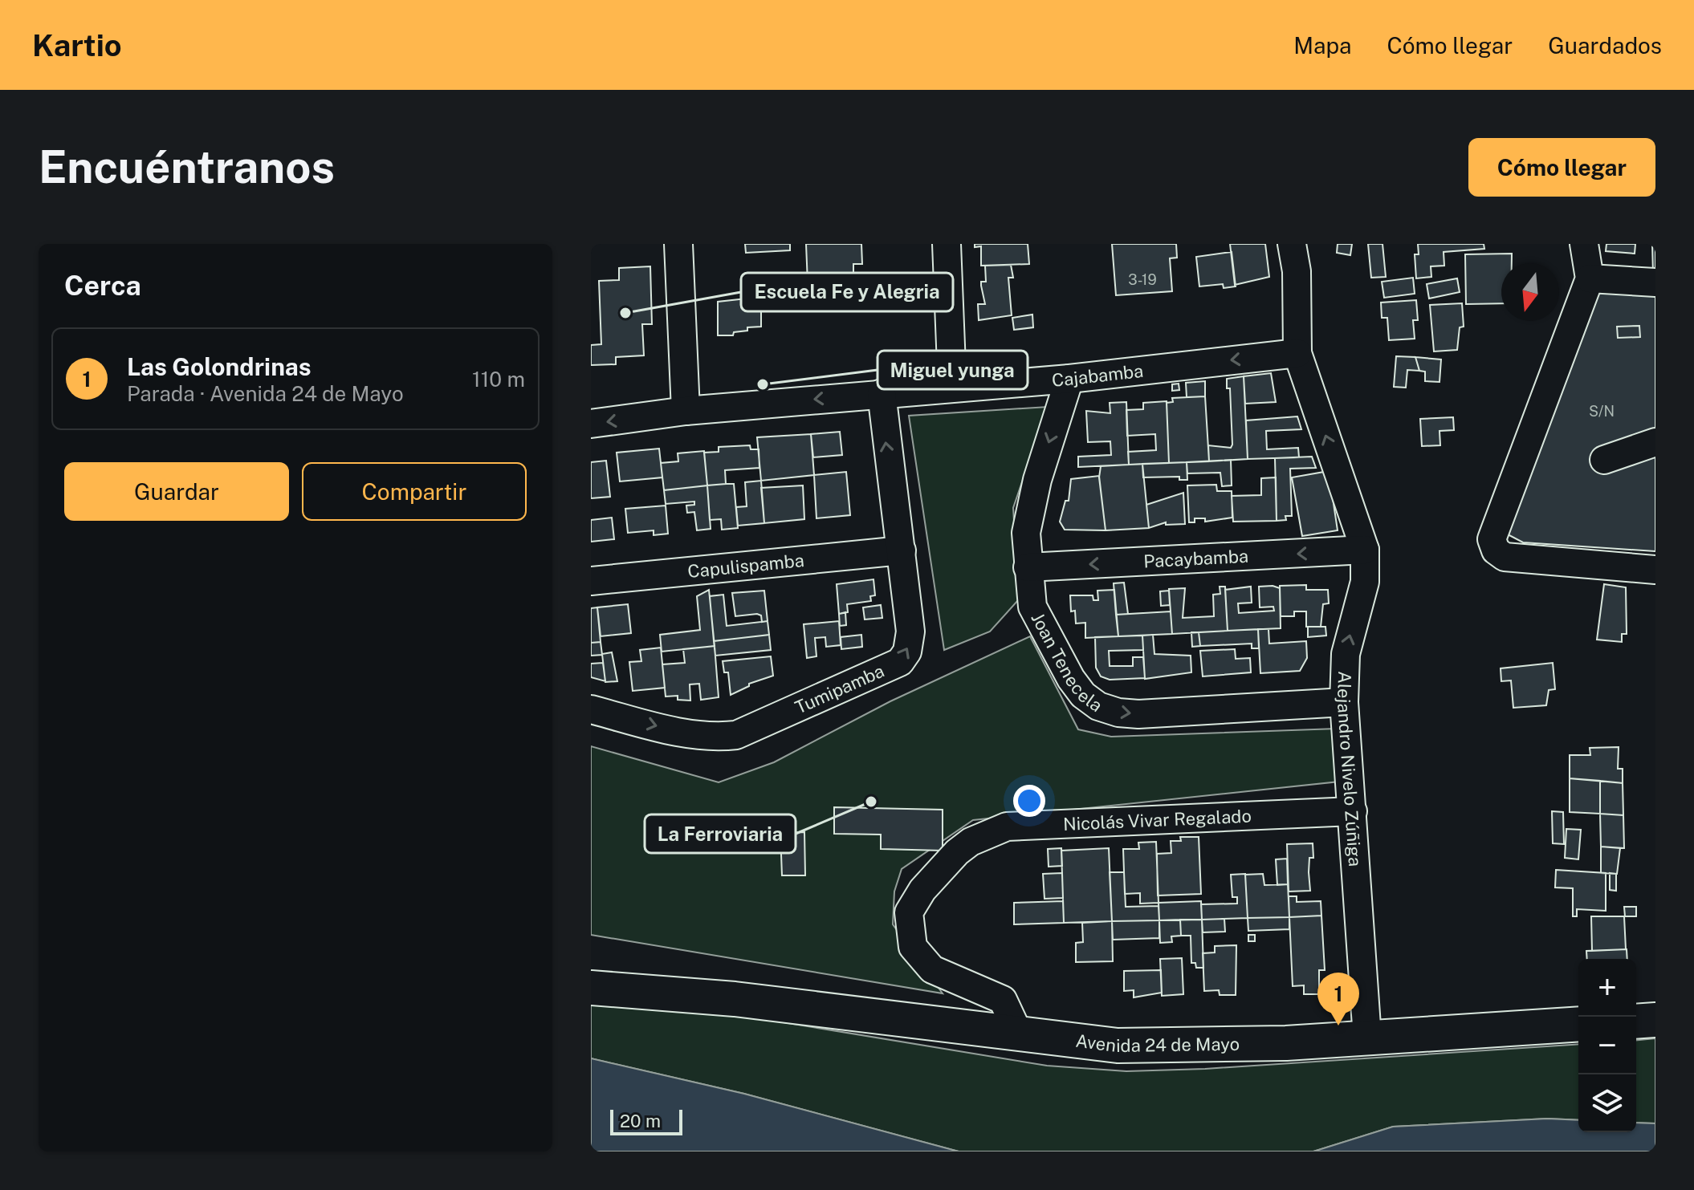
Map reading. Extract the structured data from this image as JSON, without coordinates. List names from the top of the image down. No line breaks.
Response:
{"streets":{"main road":["Avenida 24 de Mayo"],"street":["Cajabamba","Pacaybamba","Capulispamba","Joan Tenecela","Tumipamba","Alejandro Nivelo Zúñiga","Nicolás Vivar Regalado"]},"crossings":[["Cajabamba","Joan Tenecela"],["Cajabamba","Tumipamba"],["Cajabamba","Alejandro Nivelo Zúñiga"],["Pacaybamba","Joan Tenecela"],["Pacaybamba","Alejandro Nivelo Zúñiga"],["Capulispamba","Tumipamba"],["Joan Tenecela","Alejandro Nivelo Zúñiga"],["Alejandro Nivelo Zúñiga","Nicolás Vivar Regalado"],["Alejandro Nivelo Zúñiga","Avenida 24 de Mayo"],["Nicolás Vivar Regalado","Avenida 24 de Mayo"]],"one_way":["Cajabamba","Pacaybamba","Alejandro Nivelo Zúñiga"],"places":["Escuela Fe y Alegria","Miguel yunga","La Ferroviaria"],"house_numbers":["3-19","S/N"],"scale_bar":"20 m","north":"bottom","page":{"header":"Kartio","nav":["Mapa","Cómo llegar","Guardados"],"buttons":["Cómo llegar",["Guardar","Compartir"]],"title":"Encuéntranos","heading":"Cerca","list":[{"mark":"1","name":"Las Golondrinas","note":"Parada · Avenida 24 de Mayo","value":"110 m"}],"map_buttons":["+","−"],"pins":"1","scale":"20 m"}}
